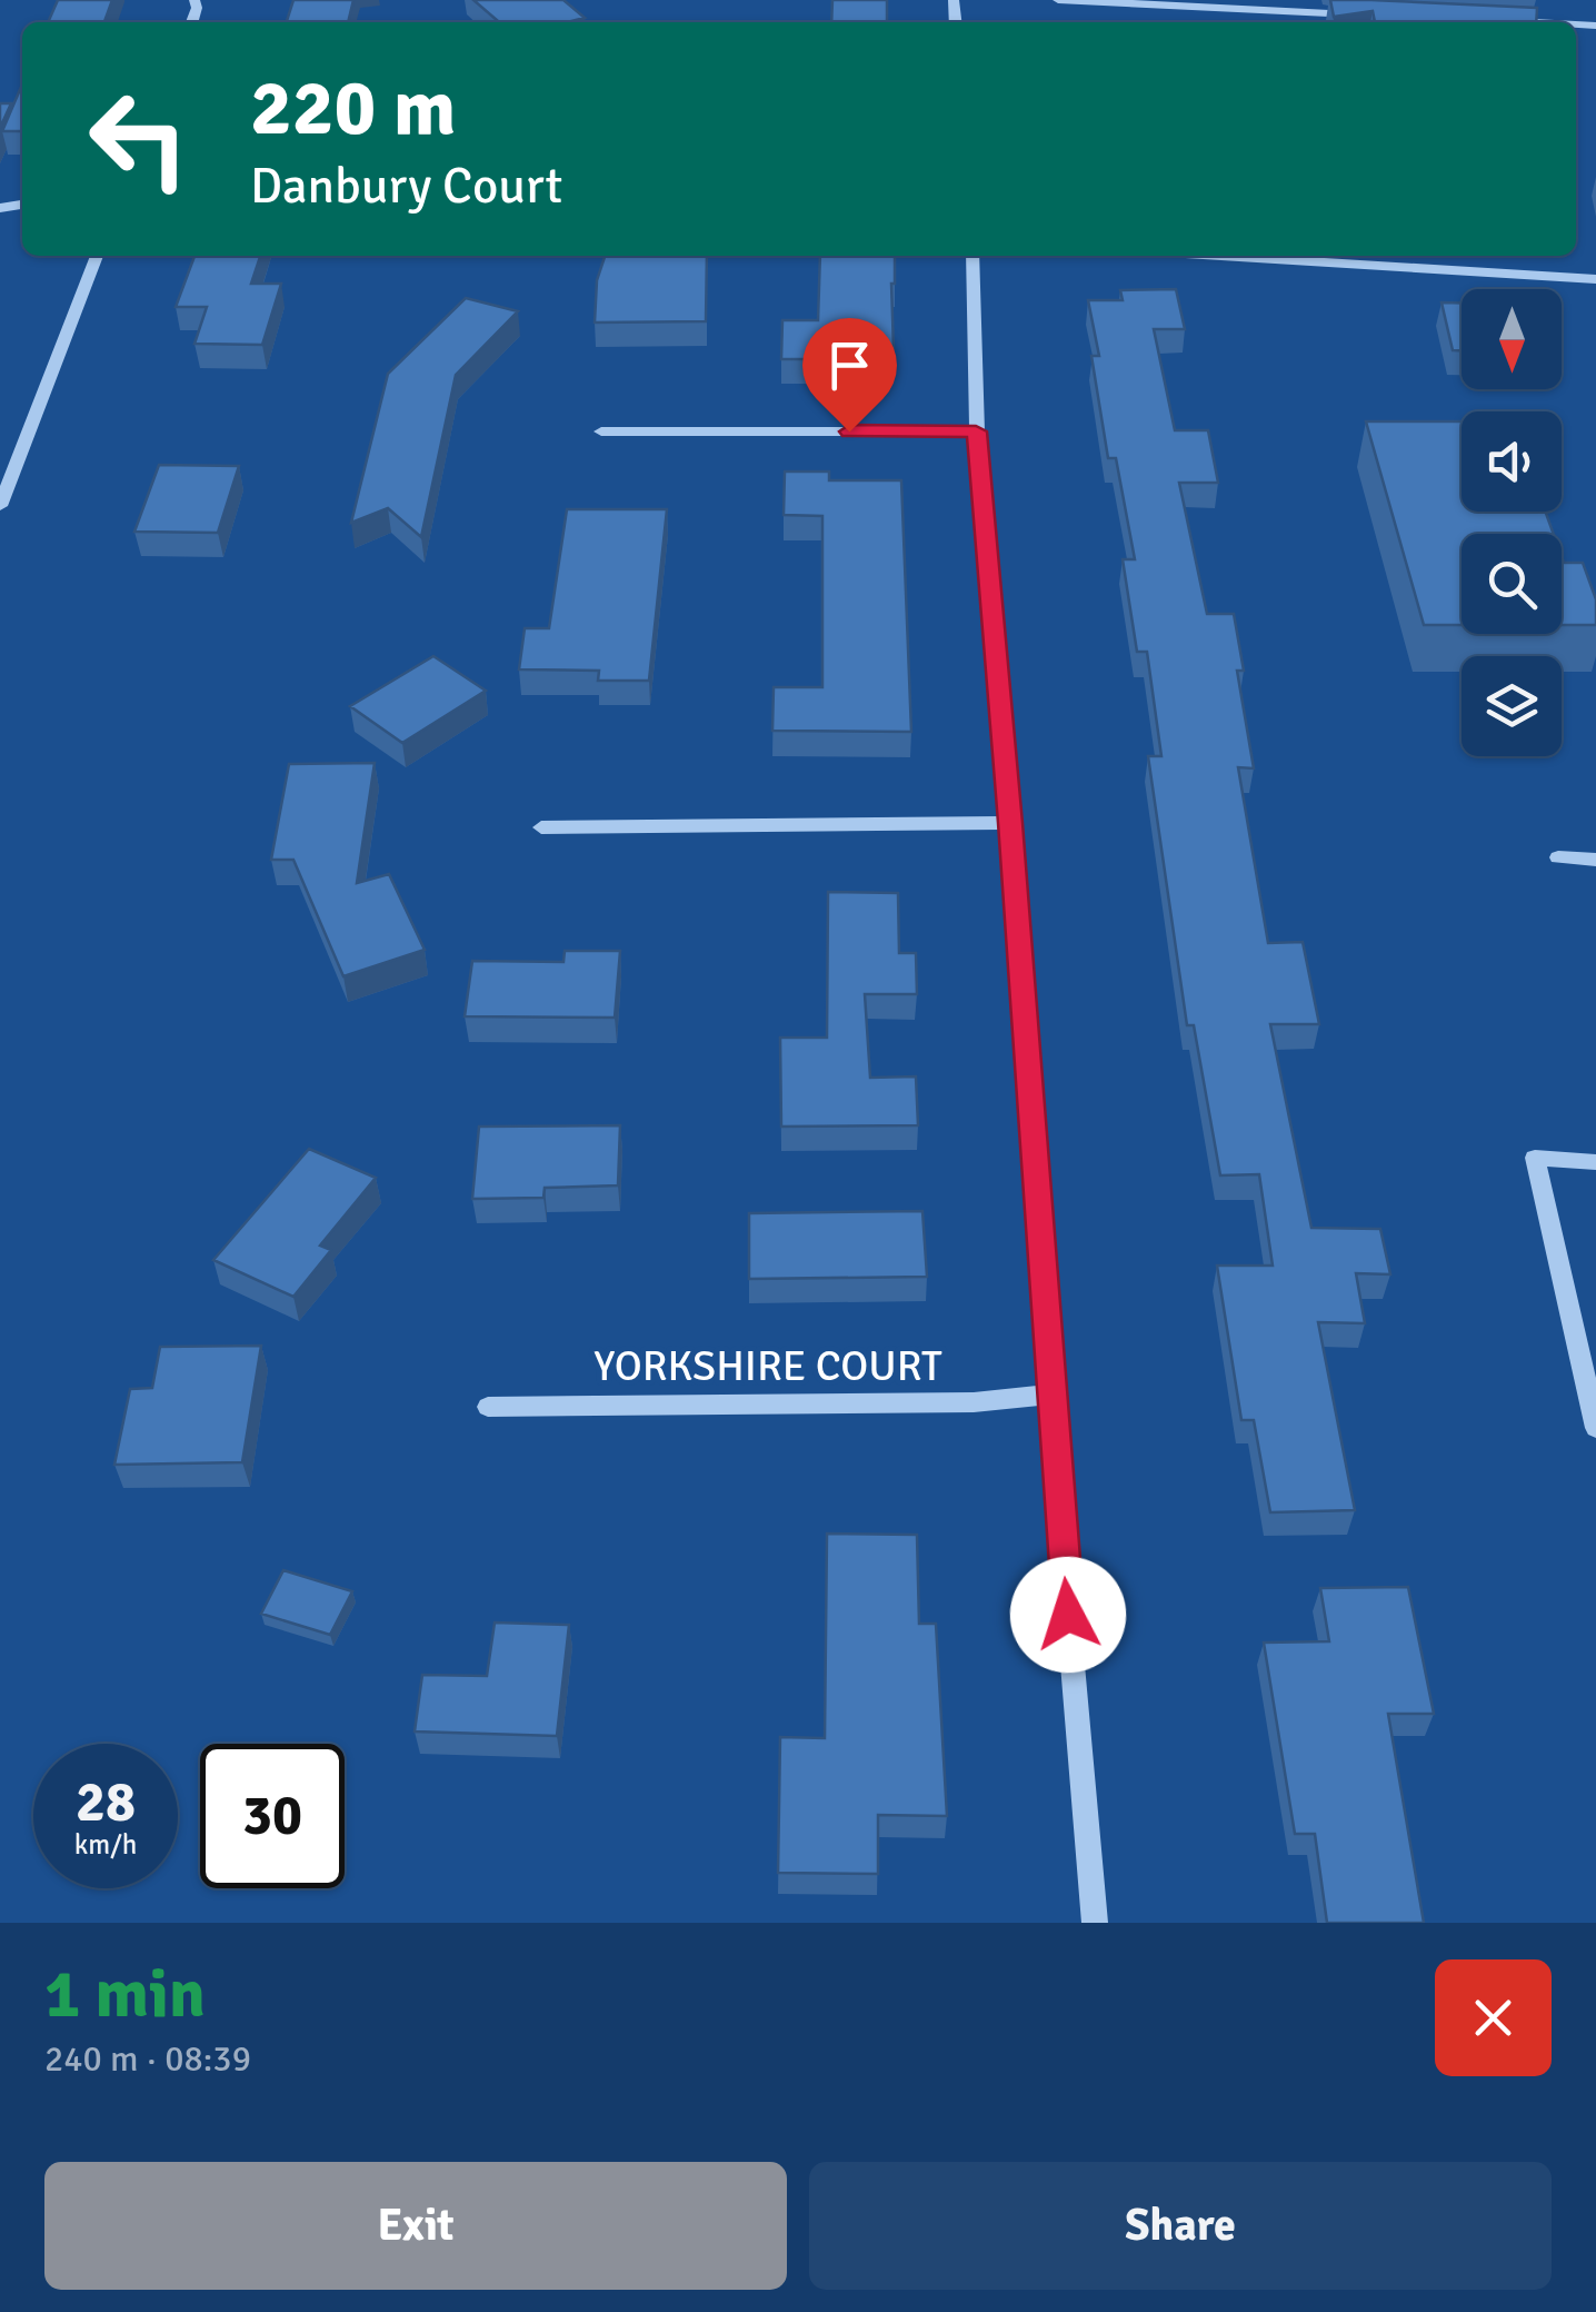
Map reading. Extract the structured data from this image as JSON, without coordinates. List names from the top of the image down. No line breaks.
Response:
{"streets":{"street":["YORKSHIRE COURT"]},"north":"bottom","page":{"turn":["220 m","Danbury Court"],"speed":"28 km/h","limit":"30","heading":["1 min","240 m · 08:39"],"buttons":["Exit","Share"]}}
